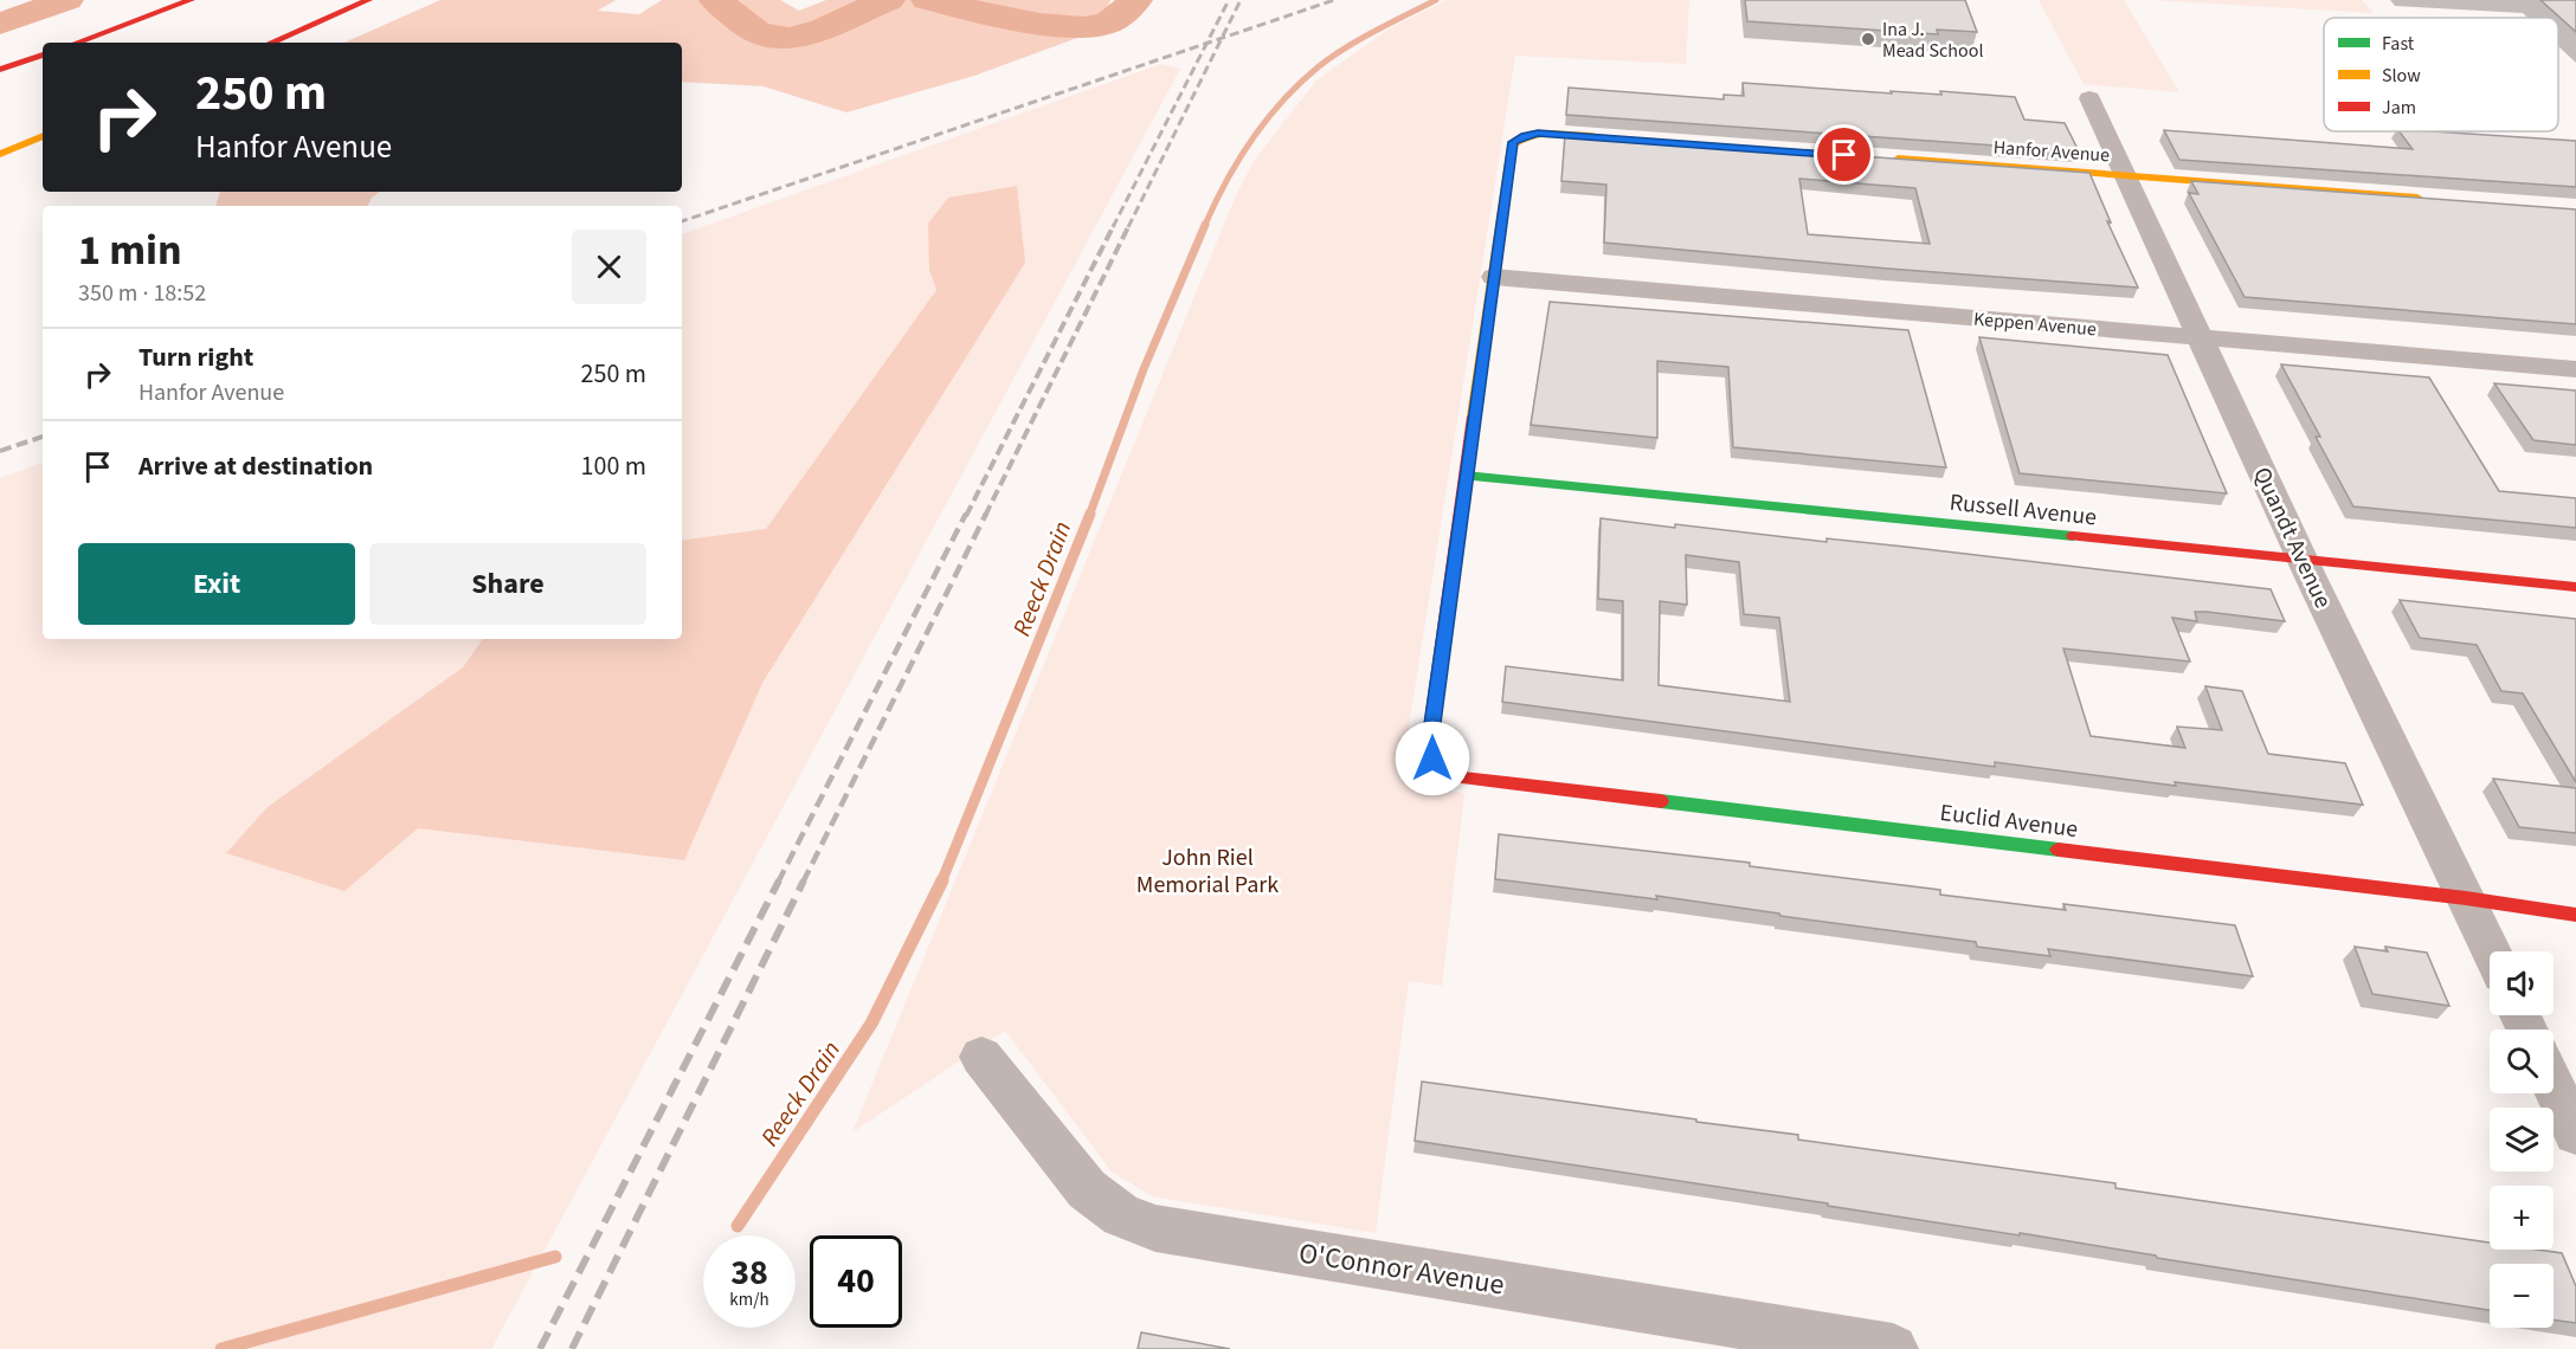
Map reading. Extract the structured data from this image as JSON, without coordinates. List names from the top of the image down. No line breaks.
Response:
{"streets":{"main road":["Hanfor Avenue","Russell Avenue","Euclid Avenue"],"street":["Keppen Avenue","Quandt Avenue","O'Connor Avenue"]},"crossings":[["Hanfor Avenue","Quandt Avenue"],["Keppen Avenue","Quandt Avenue"],["Russell Avenue","Quandt Avenue"],["Russell Avenue","Euclid Avenue"],["Quandt Avenue","Euclid Avenue"]],"water":["Reeck Drain"],"parks":["John Riel Memorial Park"],"places":["Ina J. Mead School"],"legend":["Fast","Slow","Jam"],"page":{"turn":["250 m","Hanfor Avenue"],"heading":["1 min","350 m · 18:52"],"list":[{"name":"Turn right","note":"Hanfor Avenue","value":"250 m"},{"name":"Arrive at destination","value":"100 m"}],"buttons":["Exit","Share"],"map_buttons":["+","−"],"speed":"38 km/h","limit":"40"}}
